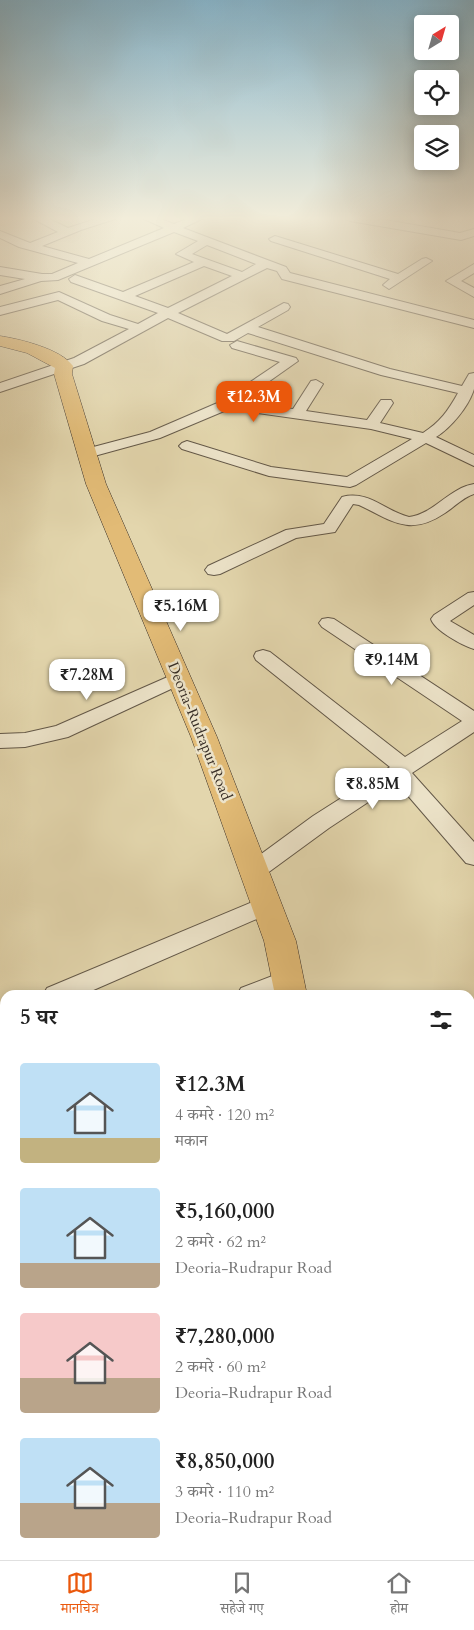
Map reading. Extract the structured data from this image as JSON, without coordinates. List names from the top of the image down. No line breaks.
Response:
{"streets":{"main road":["Deoria-Rudrapur Road"]},"north":"top right","page":{"price":["₹12.3M","₹5.16M","₹9.14M","₹7.28M","₹8.85M"],"heading":"5 घर","list":[{"name":"₹12.3M","note":"4 कमरे · 120 m² · मकान"},{"name":"₹5,160,000","note":"2 कमरे · 62 m² · Deoria-Rudrapur Road"},{"name":"₹7,280,000","note":"2 कमरे · 60 m² · Deoria-Rudrapur Road"},{"name":"₹8,850,000","note":"3 कमरे · 110 m² · Deoria-Rudrapur Road"}],"tabs":["मानचित्र","सहेजे गए","होम"]}}
